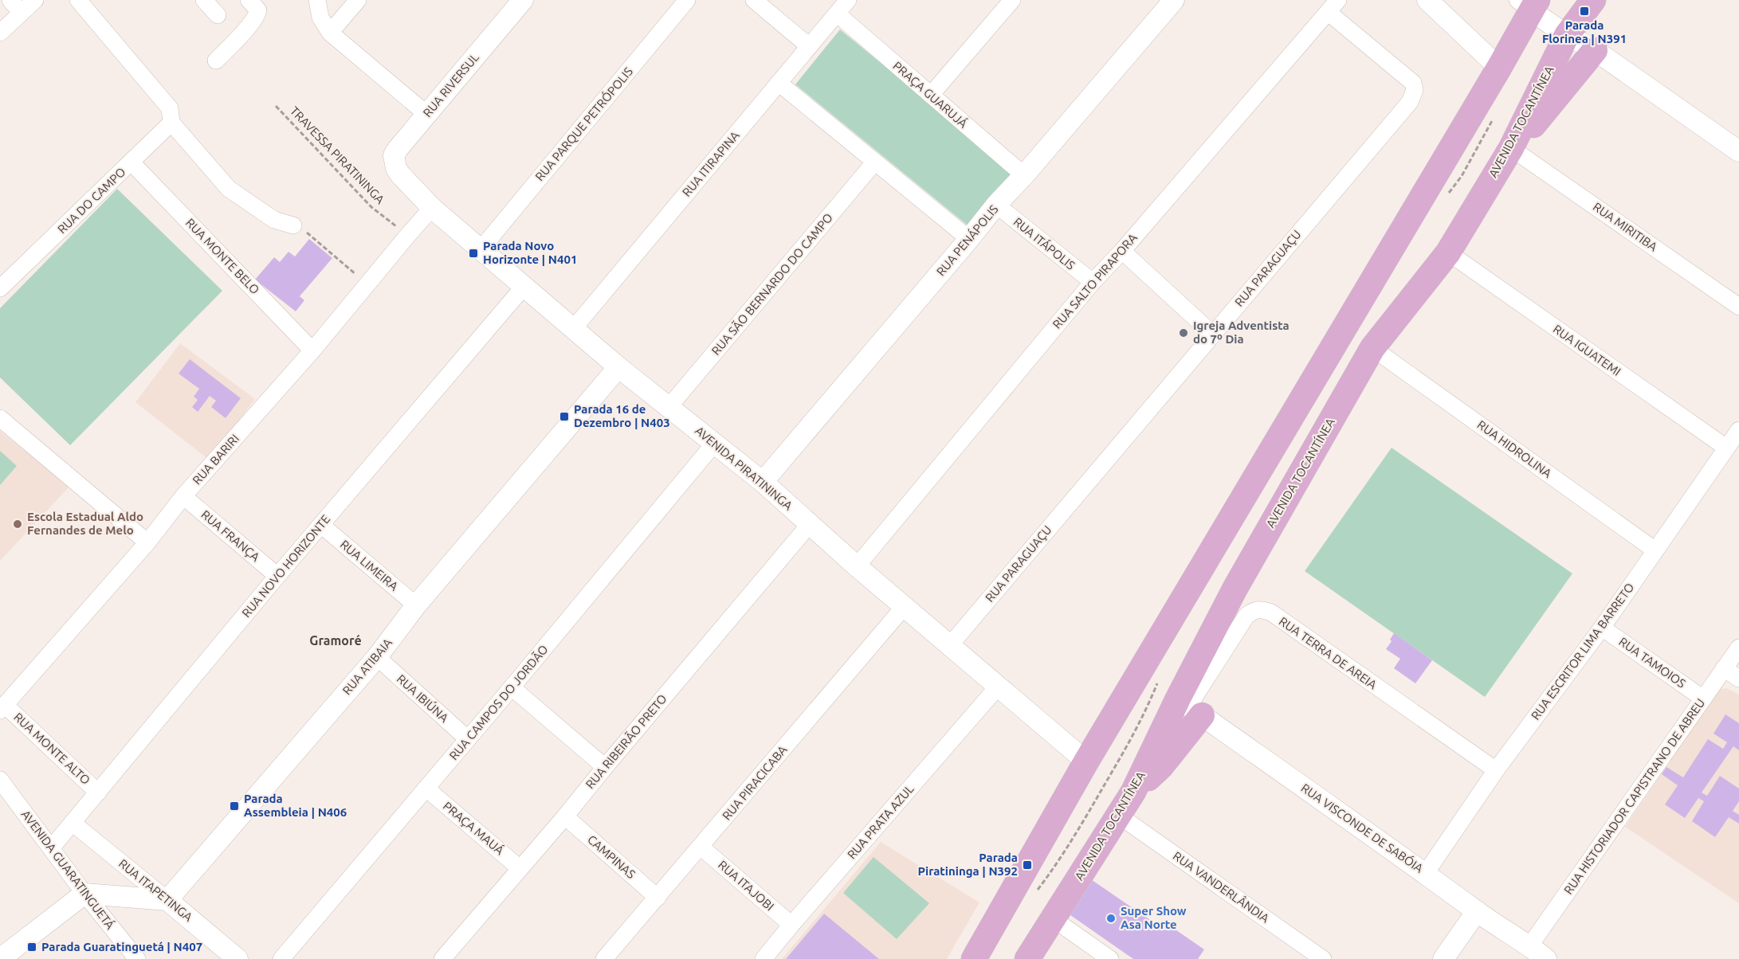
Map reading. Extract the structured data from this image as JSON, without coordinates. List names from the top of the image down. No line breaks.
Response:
{"streets":{"main road":["AVENIDA TOCANTÍNEA"],"street":["RUA RIVERSUL","PRAÇA GUARUJÁ","RUA PARQUE PETRÓPOLIS","RUA ITIRAPINA","RUA DO CAMPO","RUA MIRITIBA","RUA PENÁPOLIS","RUA ITÁPOLIS","RUA MONTE BELO","RUA PARAGUAÇU","RUA SALTO PIRAPORA","RUA SÃO BERNARDO DO CAMPO","RUA IGUATEMI","RUA HIDROLINA","RUA BARIRI","AVENIDA PIRATININGA","RUA FRANÇA","RUA LIMEIRA","RUA NOVO HORIZONTE","RUA ESCRITOR LIMA BARRETO","RUA TERRA DE AREIA","RUA TAMOIOS","RUA ATIBAIA","RUA IBIÚNA","RUA CAMPOS DO JORDÃO","RUA RIBEIRÃO PRETO","RUA MONTE ALTO","RUA PIRACICABA","RUA HISTORIADOR CAPISTRANO DE ABREU","RUA PRATA AZUL","PRAÇA MAUÁ","RUA VISCONDE DE SABÓIA","CAMPINAS","AVENIDA GUARATINGUETÁ","RUA ITAJOBI","RUA VANDERLÂNDIA","RUA ITAPETINGA"],"path":["TRAVESSA PIRATININGA"]},"crossings":[["RUA RIVERSUL","AVENIDA PIRATININGA"],["PRAÇA GUARUJÁ","RUA ITIRAPINA"],["PRAÇA GUARUJÁ","RUA PENÁPOLIS"],["AVENIDA TOCANTÍNEA","RUA MIRITIBA"],["AVENIDA TOCANTÍNEA","RUA IGUATEMI"],["AVENIDA TOCANTÍNEA","RUA HIDROLINA"],["AVENIDA TOCANTÍNEA","RUA TERRA DE AREIA"],["AVENIDA TOCANTÍNEA","RUA VISCONDE DE SABÓIA"],["AVENIDA TOCANTÍNEA","RUA VANDERLÂNDIA"],["RUA PARQUE PETRÓPOLIS","AVENIDA PIRATININGA"],["TRAVESSA PIRATININGA","RUA BARIRI"],["RUA ITIRAPINA","AVENIDA PIRATININGA"],["RUA DO CAMPO","RUA MONTE BELO"],["RUA PENÁPOLIS","RUA ITÁPOLIS"],["RUA PENÁPOLIS","AVENIDA PIRATININGA"],["RUA ITÁPOLIS","RUA SALTO PIRAPORA"],["RUA MONTE BELO","RUA BARIRI"],["RUA PARAGUAÇU","RUA SALTO PIRAPORA"],["RUA PARAGUAÇU","AVENIDA PIRATININGA"],["RUA SALTO PIRAPORA","AVENIDA PIRATININGA"],["RUA SÃO BERNARDO DO CAMPO","AVENIDA PIRATININGA"],["RUA IGUATEMI","RUA ESCRITOR LIMA BARRETO"],["RUA HIDROLINA","RUA ESCRITOR LIMA BARRETO"],["RUA BARIRI","AVENIDA PIRATININGA"],["RUA BARIRI","RUA FRANÇA"],["RUA BARIRI","RUA MONTE ALTO"],["AVENIDA PIRATININGA","RUA NOVO HORIZONTE"],["AVENIDA PIRATININGA","RUA ATIBAIA"],["AVENIDA PIRATININGA","RUA CAMPOS DO JORDÃO"],["AVENIDA PIRATININGA","RUA RIBEIRÃO PRETO"],["AVENIDA PIRATININGA","RUA PIRACICABA"],["AVENIDA PIRATININGA","RUA PRATA AZUL"],["RUA FRANÇA","RUA NOVO HORIZONTE"],["RUA LIMEIRA","RUA NOVO HORIZONTE"],["RUA LIMEIRA","RUA ATIBAIA"],["RUA NOVO HORIZONTE","RUA MONTE ALTO"],["RUA NOVO HORIZONTE","AVENIDA GUARATINGUETÁ"],["RUA NOVO HORIZONTE","RUA ITAPETINGA"],["RUA ESCRITOR LIMA BARRETO","RUA TERRA DE AREIA"],["RUA ESCRITOR LIMA BARRETO","RUA TAMOIOS"],["RUA ESCRITOR LIMA BARRETO","RUA VISCONDE DE SABÓIA"],["RUA TERRA DE AREIA","RUA VISCONDE DE SABÓIA"],["RUA TAMOIOS","RUA HISTORIADOR CAPISTRANO DE ABREU"],["RUA ATIBAIA","RUA IBIÚNA"],["RUA ATIBAIA","RUA ITAPETINGA"],["RUA IBIÚNA","RUA CAMPOS DO JORDÃO"],["RUA CAMPOS DO JORDÃO","PRAÇA MAUÁ"],["RUA RIBEIRÃO PRETO","PRAÇA MAUÁ"],["RUA RIBEIRÃO PRETO","CAMPINAS"],["RUA PIRACICABA","CAMPINAS"],["RUA PIRACICABA","RUA ITAJOBI"],["RUA HISTORIADOR CAPISTRANO DE ABREU","RUA VISCONDE DE SABÓIA"],["RUA PRATA AZUL","RUA ITAJOBI"]],"districts":["Gramoré"],"places":{"transit":["Parada Florinea | N391","Parada Novo Horizonte | N401","Parada 16 de Dezembro | N403","Parada Assembleia | N406","Parada Piratininga | N392","Parada Guaratinguetá | N407"],"other":["Igreja Adventista do 7º Dia","Escola Estadual Aldo Fernandes de Melo","Super Show Asa Norte"]}}
